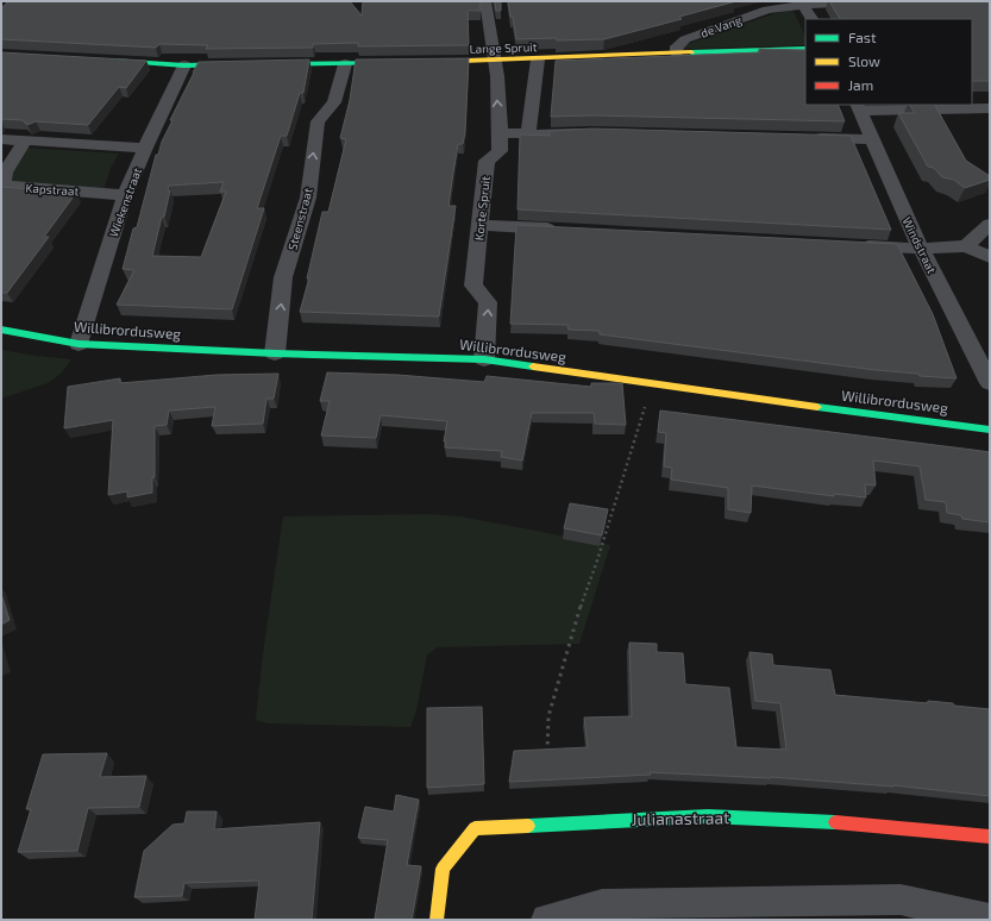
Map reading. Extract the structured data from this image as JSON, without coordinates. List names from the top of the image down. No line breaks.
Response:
{"streets":{"street":["de Vang","Lange Spruit","Kapstraat","Wiekenstraat","Korte Spruit","Steenstraat","Windstraat","Willibrordusweg","Julianastraat"]},"crossings":[["de Vang","Lange Spruit"],["Lange Spruit","Korte Spruit"],["Kapstraat","Wiekenstraat"],["Wiekenstraat","Willibrordusweg"],["Korte Spruit","Willibrordusweg"],["Steenstraat","Willibrordusweg"]],"one_way":["Steenstraat"],"legend":["Fast","Slow","Jam"]}
